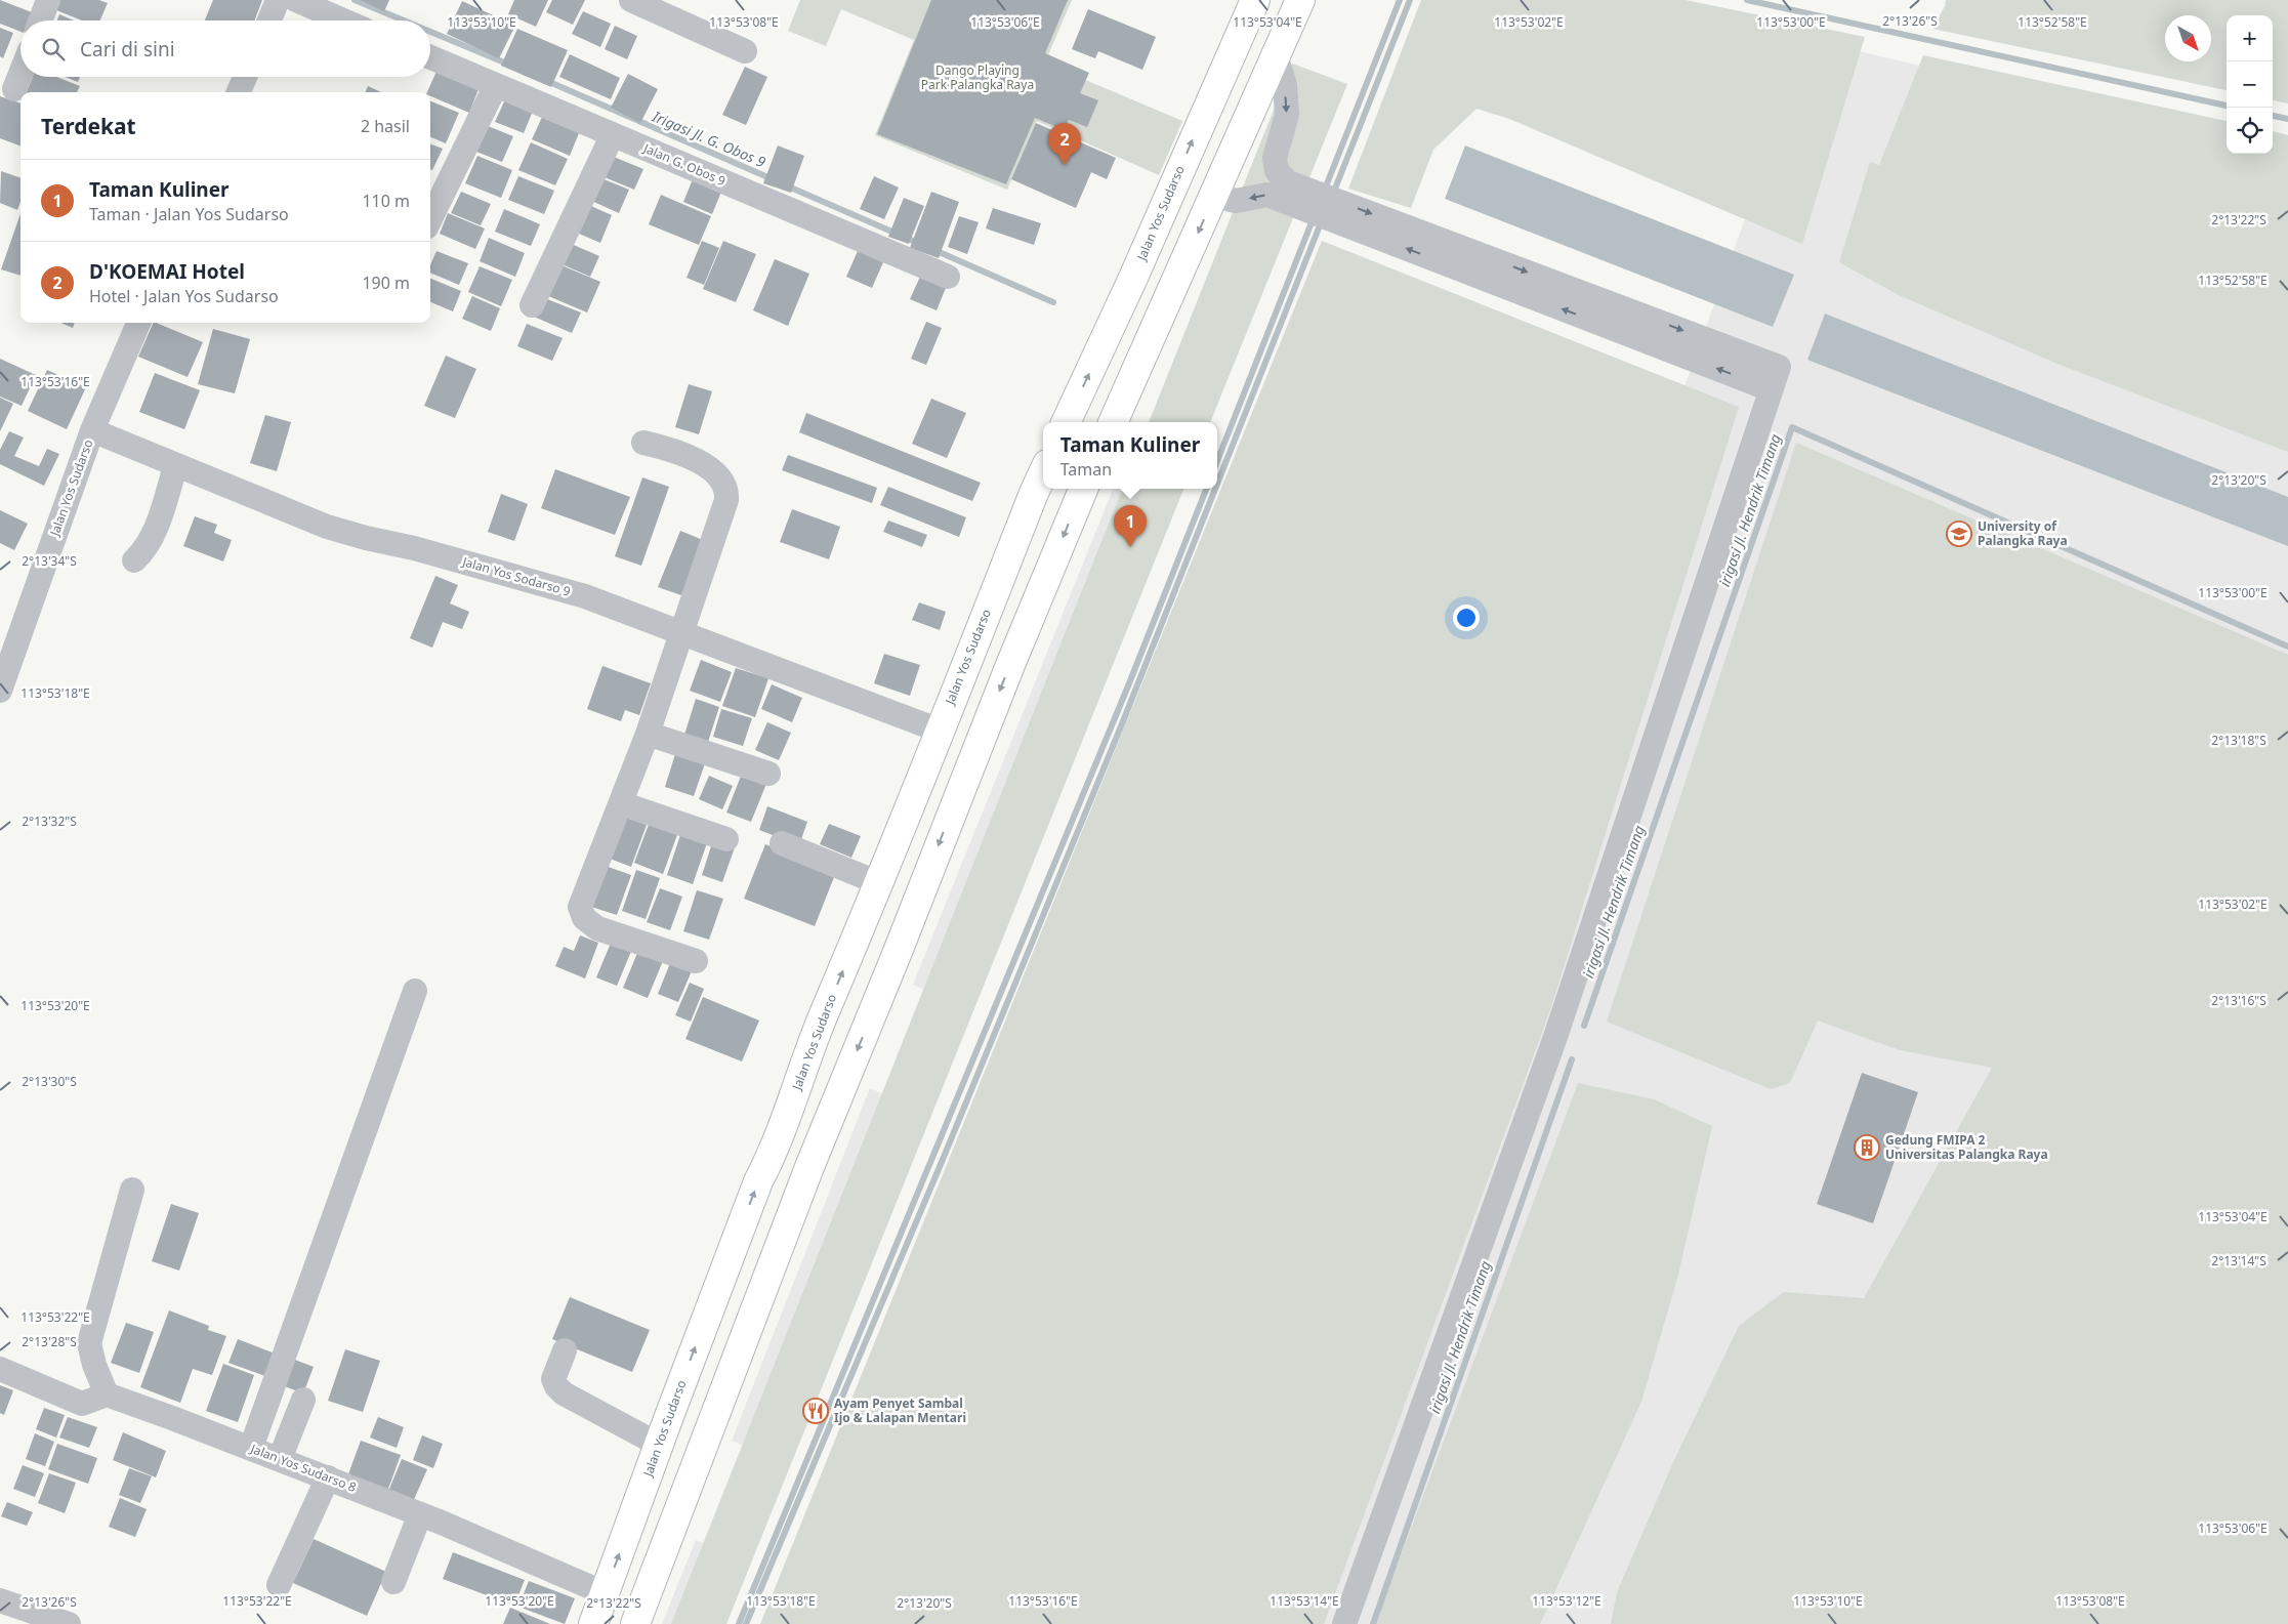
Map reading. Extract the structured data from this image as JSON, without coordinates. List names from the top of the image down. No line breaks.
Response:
{"streets":{"main road":["Jalan Yos Sudarso"],"street":["Jalan G. Obos 9","Jalan Yos Sodarso 9","Jalan Yos Sudarso 8"]},"crossings":[["Jalan Yos Sudarso","Jalan Yos Sodarso 9"],["Jalan Yos Sudarso","Jalan Yos Sudarso 8"]],"water":["Irigasi Jl. G. Obos 9","irigasi Jl. Hendrik Timang"],"parks":["Dango Playing Park Palangka Raya"],"places":{"school or university":["University of Palangka Raya"],"building":["Gedung FMIPA 2 Universitas Palangka Raya"],"restaurant":["Ayam Penyet Sambal Ijo & Lalapan Mentari"]},"north":"bottom right","page":{"map_buttons":["+","−"],"search":"Cari di sini","heading":["Terdekat","2 hasil"],"pins":["2","1"],"list":[{"mark":"1","name":"Taman Kuliner","note":"Taman · Jalan Yos Sudarso","value":"110 m"},{"mark":"2","name":"D'KOEMAI Hotel","note":"Hotel · Jalan Yos Sudarso","value":"190 m"}],"popup":["Taman Kuliner","Taman"]},"coordinates":["2°13'26\"S","113°52'58\"E","113°53'10\"E","113°53'08\"E","113°53'06\"E","113°53'04\"E","113°53'02\"E","113°53'00\"E","2°13'22\"S","113°53'16\"E","2°13'20\"S","2°13'34\"S","113°53'18\"E","2°13'18\"S","2°13'32\"S","2°13'16\"S","113°53'20\"E","2°13'30\"S","2°13'14\"S","113°53'22\"E","2°13'28\"S","113°53'14\"E","113°53'12\"E"]}
